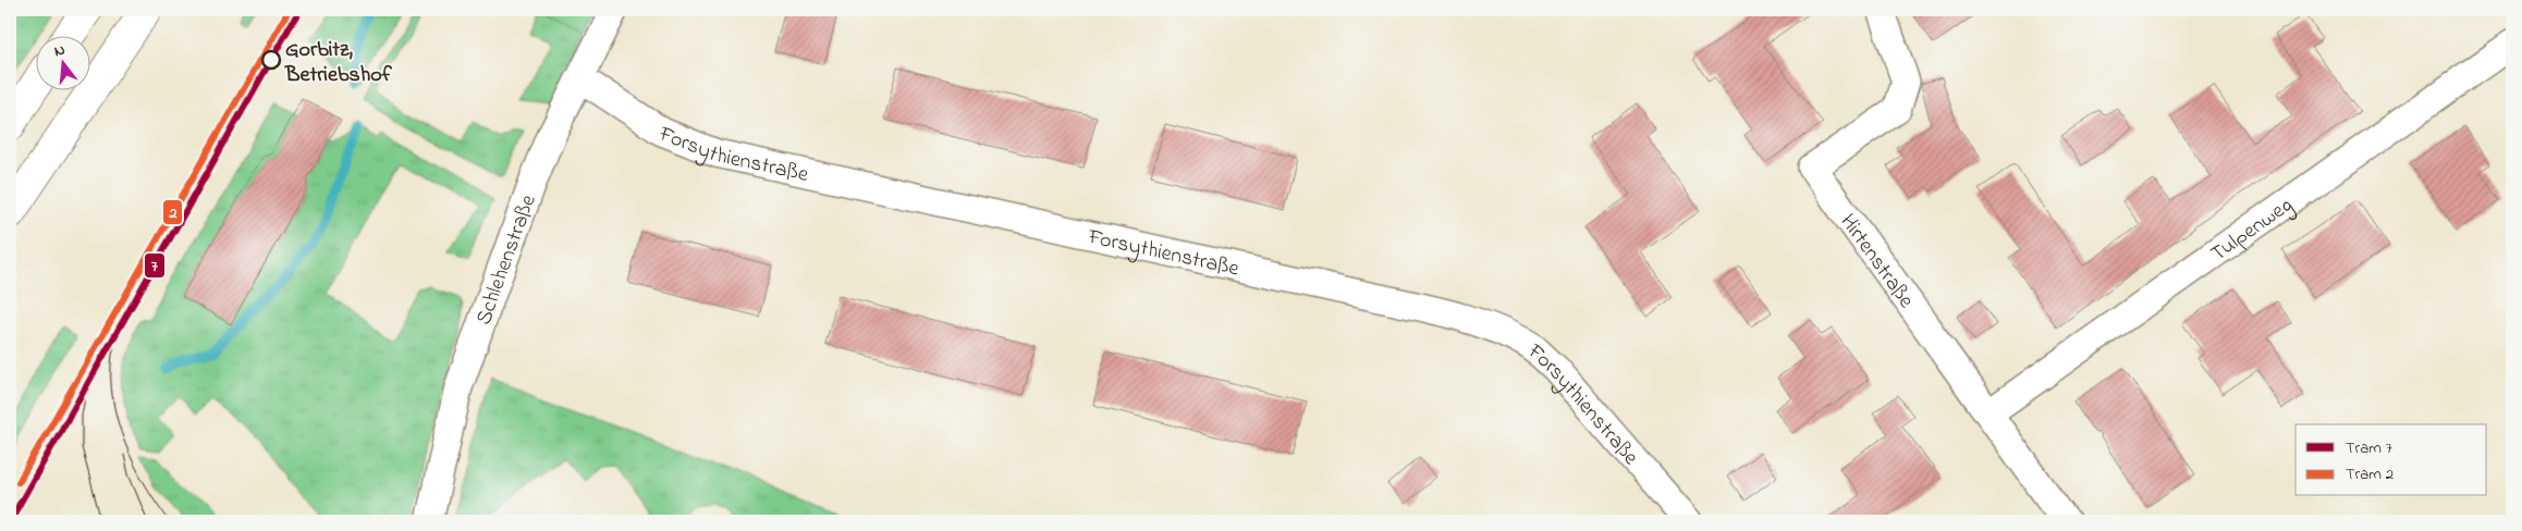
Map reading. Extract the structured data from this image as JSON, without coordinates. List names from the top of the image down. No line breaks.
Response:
{"streets":{"street":["Forsythienstraße","Tulpenweg","Schlehenstraße","Hirtenstraße"]},"crossings":[["Forsythienstraße","Schlehenstraße"],["Tulpenweg","Hirtenstraße"]],"places":["Gorbitz, Betriebshof"],"lines":["tram line 7","tram line 2"],"legend":["Tram 7","Tram 2"],"north":"top"}
